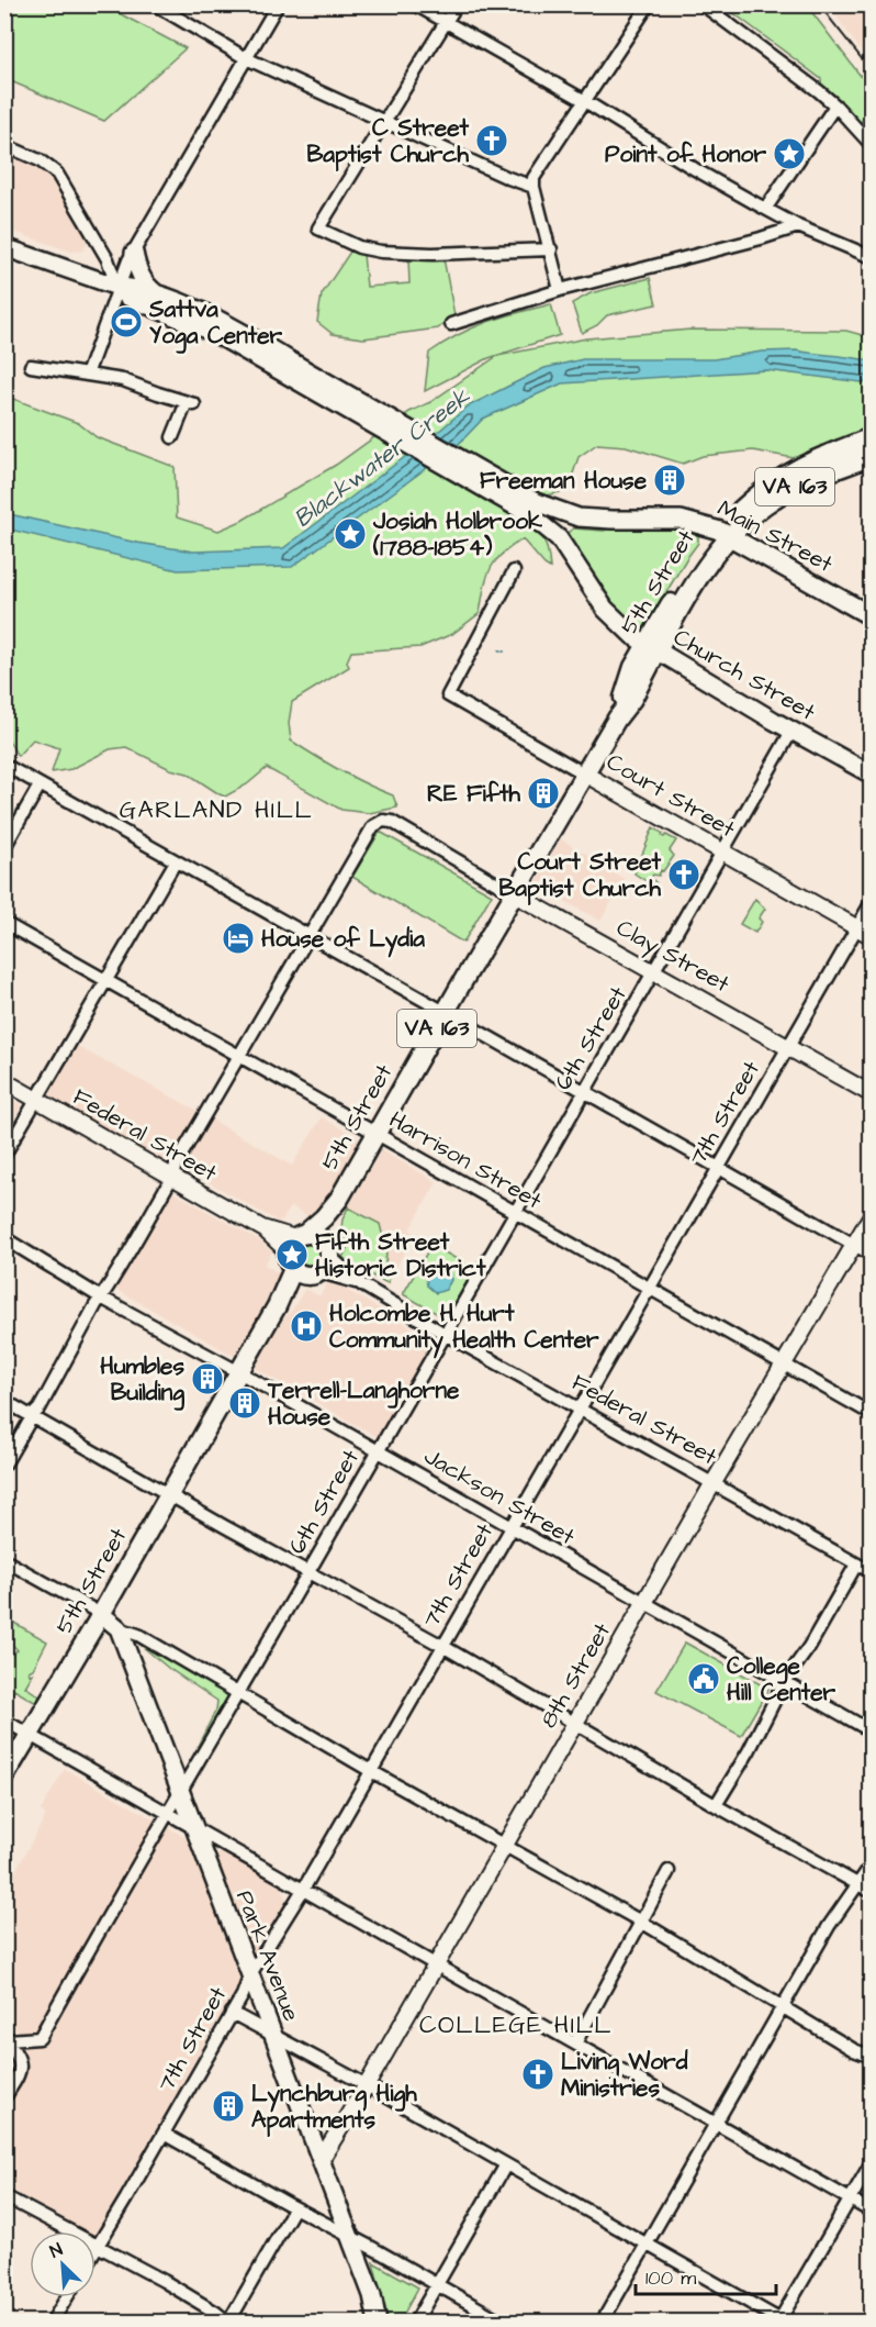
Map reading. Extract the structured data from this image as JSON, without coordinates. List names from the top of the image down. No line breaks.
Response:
{"streets":{"main road":["VA 163","Main Street","5th Street","Church Street","Park Avenue"],"street":["Court Street","Clay Street","6th Street","7th Street","Federal Street","Harrison Street","Jackson Street","8th Street"]},"crossings":[["Main Street","5th Street"],["5th Street","Church Street"],["5th Street","Court Street"],["5th Street","Clay Street"],["5th Street","Federal Street"],["5th Street","Harrison Street"],["5th Street","Jackson Street"],["Church Street","6th Street"],["Court Street","6th Street"],["Court Street","7th Street"],["Clay Street","6th Street"],["Clay Street","7th Street"],["6th Street","Federal Street"],["6th Street","Harrison Street"],["6th Street","Jackson Street"],["6th Street","Park Avenue"],["7th Street","Federal Street"],["7th Street","Harrison Street"],["7th Street","Jackson Street"],["7th Street","Park Avenue"],["Federal Street","8th Street"],["Harrison Street","8th Street"],["Jackson Street","8th Street"],["8th Street","Park Avenue"]],"districts":["GARLAND HILL","COLLEGE HILL"],"water":["Blackwater Creek"],"places":{"church":["C Street Baptist Church","Court Street Baptist Church","Living Word Ministries"],"place":["Point of Honor","Josiah Holbrook (1788-1854)","Fifth Street Historic District"],"sports":["Sattva Yoga Center"],"building":["Freeman House","RE Fifth","Humbles Building","Terrell-Langhorne House","Lynchburg High Apartments"],"hotel":["House of Lydia"],"hospital":["Holcombe H. Hurt Community Health Center"],"public building":["College Hill Center"]},"scale_bar":"100 m","north":"top left"}
